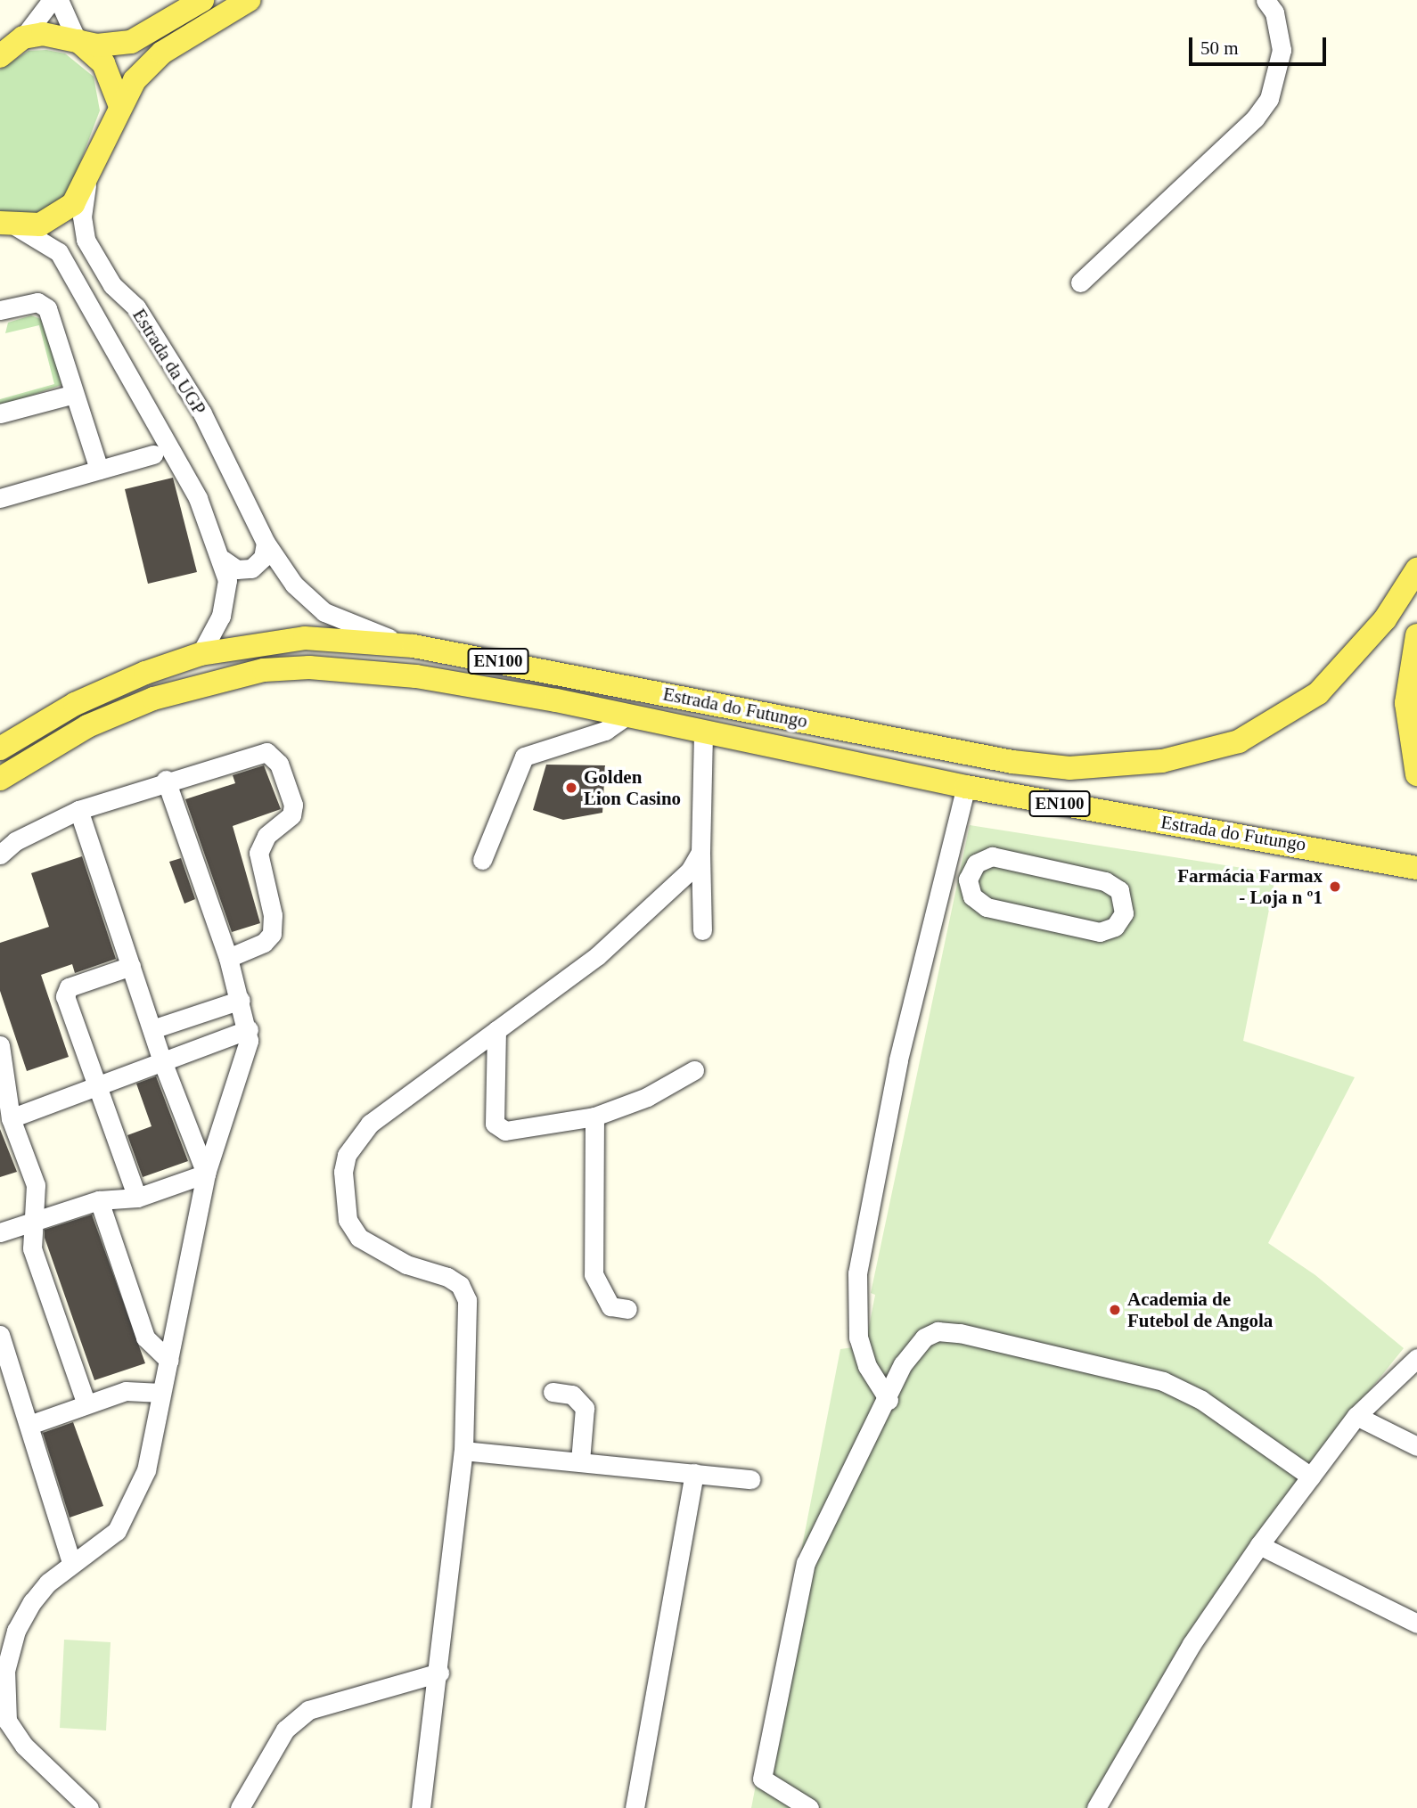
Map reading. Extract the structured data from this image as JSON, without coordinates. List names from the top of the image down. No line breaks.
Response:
{"streets":{"main road":["EN100","Estrada do Futungo"],"street":["Estrada da UGP"]},"crossings":[["Estrada da UGP","Estrada do Futungo"]],"places":["Golden Lion Casino","Farmácia Farmax - Loja n º1","Academia de Futebol de Angola"],"scale_bar":"50 m"}
